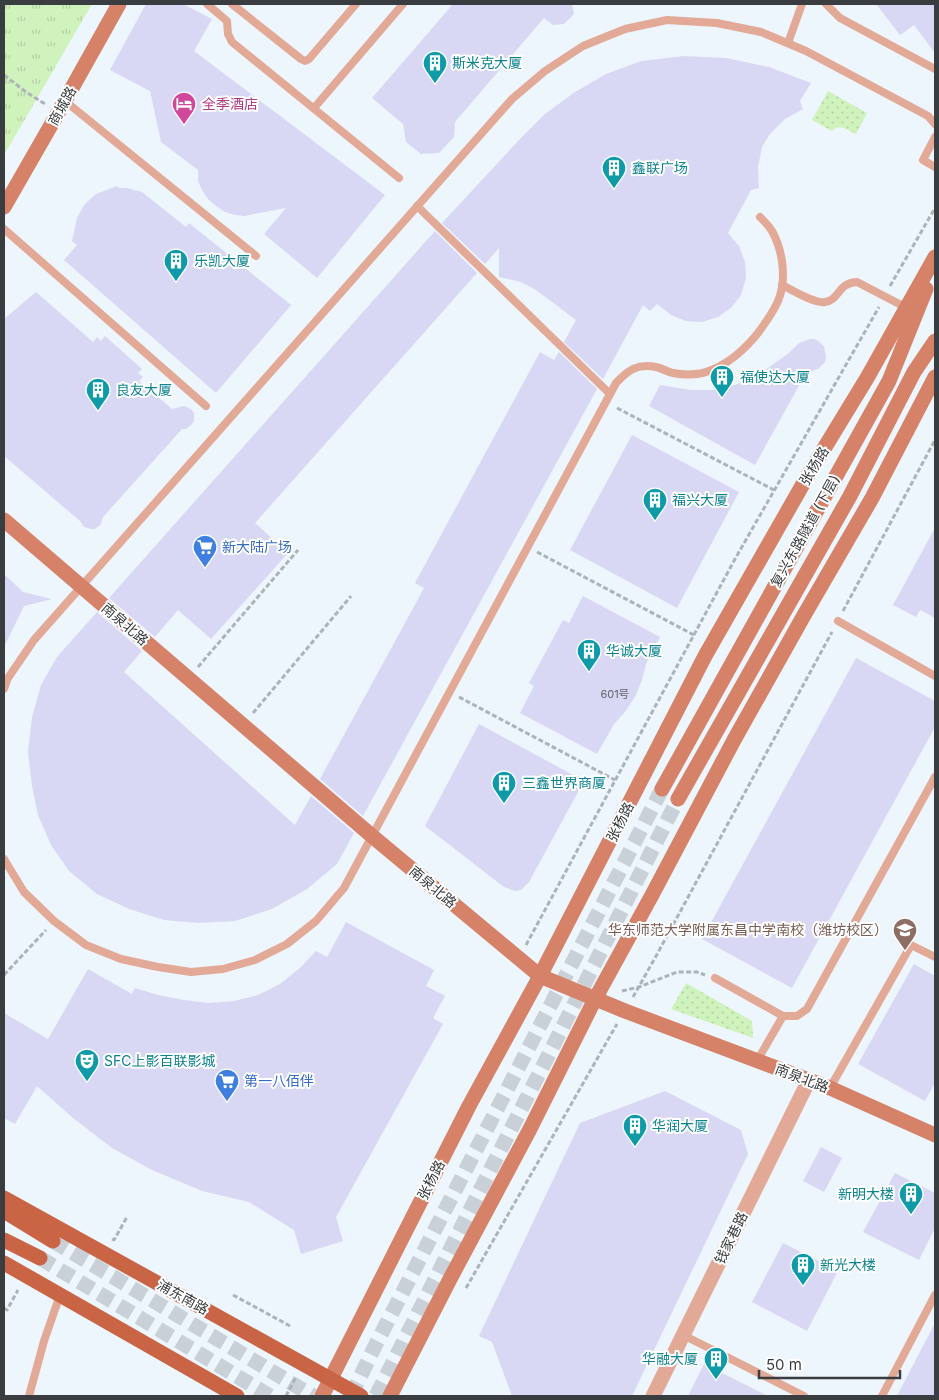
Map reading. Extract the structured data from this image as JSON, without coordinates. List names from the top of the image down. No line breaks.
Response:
{"streets":{"main road":["商城路","张杨路","复兴东路隧道 (下层)","南泉北路","浦东南路"],"street":["钱家巷路"]},"crossings":[["张杨路","南泉北路"],["张杨路","浦东南路"],["南泉北路","钱家巷路"]],"places":{"building":["斯米克大厦","鑫联广场","乐凯大厦","福使达大厦","良友大厦","福兴大厦","华诚大厦","三鑫世界商厦","华润大厦","新明大楼","新光大楼","华融大厦"],"hotel":["全季酒店"],"supermarket":["新大陆广场","第一八佰伴"],"school or university":["华东师范大学附属东昌中学南校（潍坊校区）"],"theatre":["SFC上影百联影城"]},"house_numbers":["601号"],"scale_bar":"50 m"}
